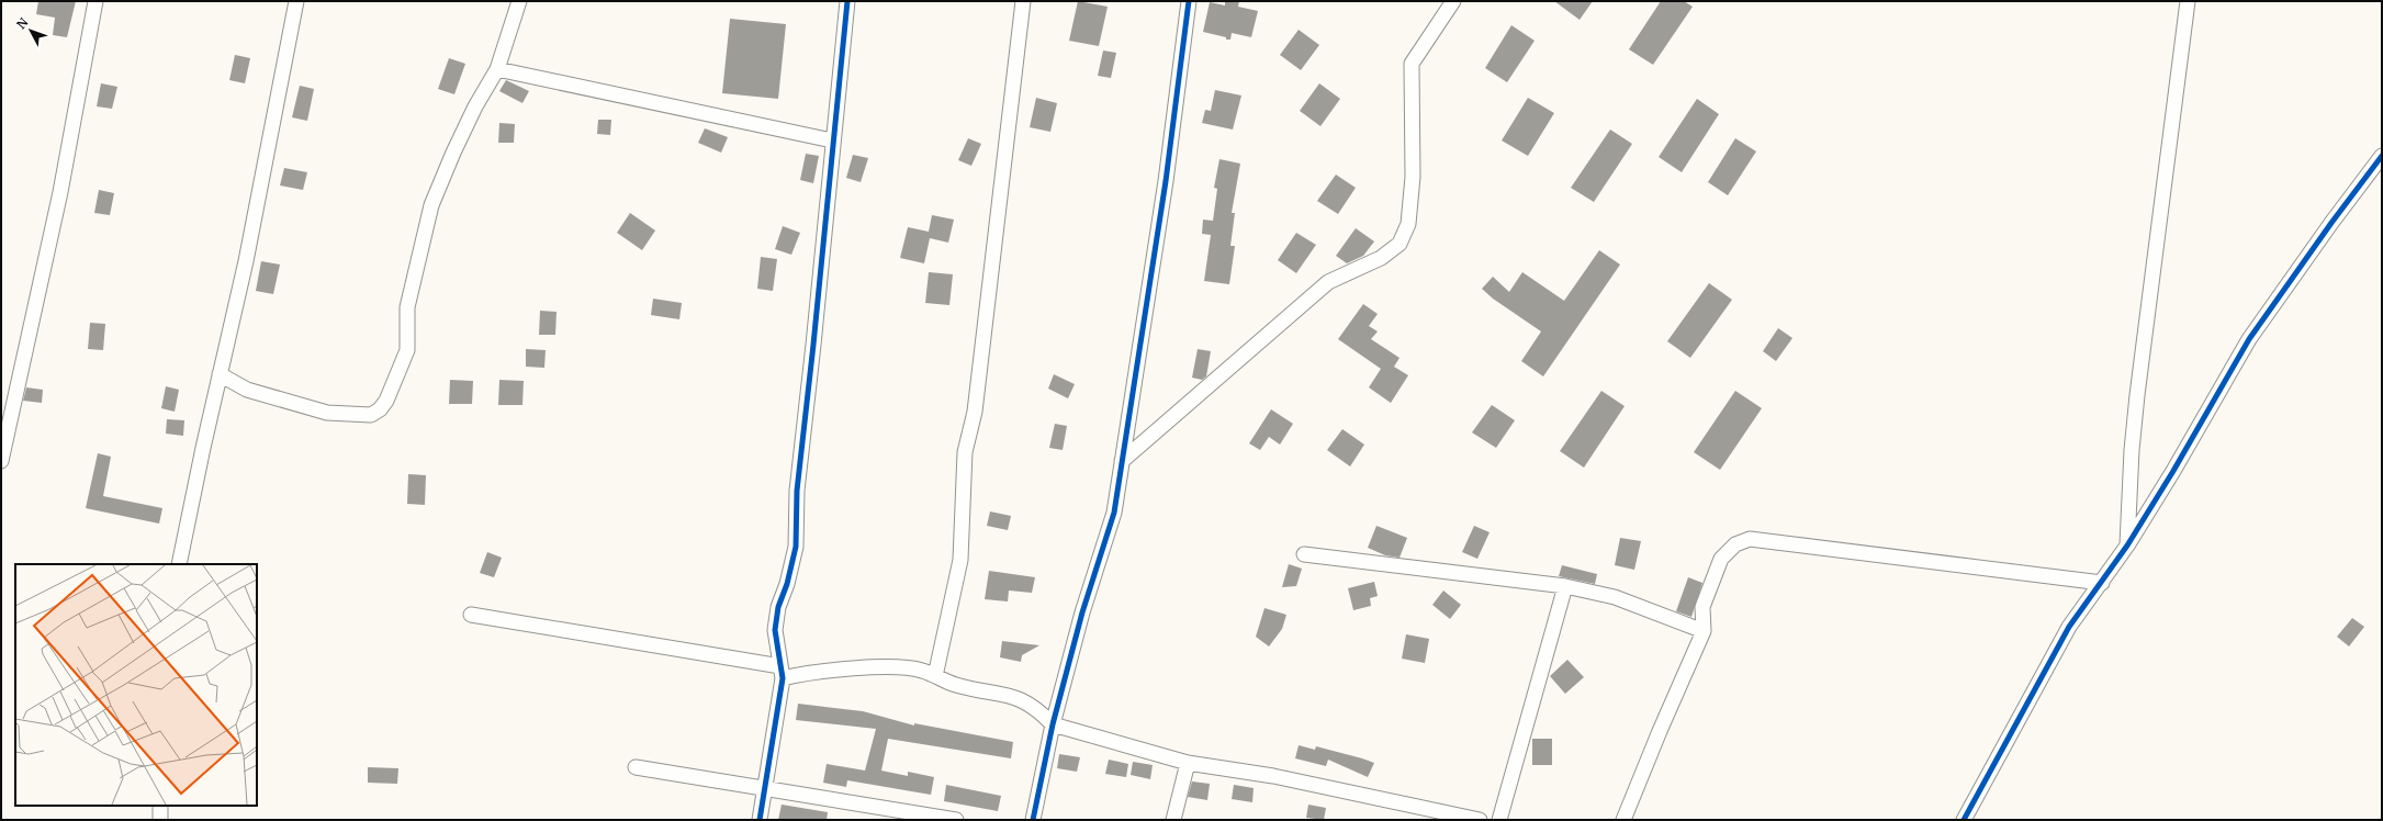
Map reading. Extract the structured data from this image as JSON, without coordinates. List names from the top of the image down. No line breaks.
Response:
{"north":"top left"}
